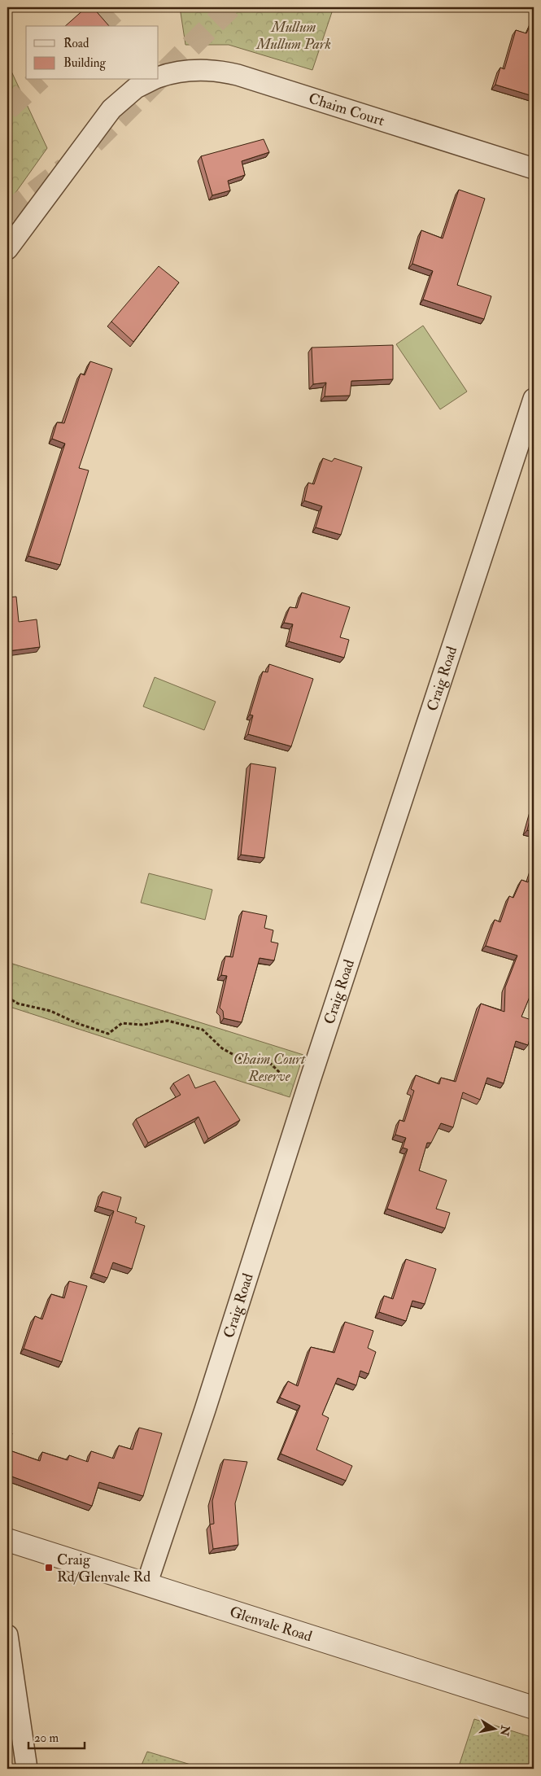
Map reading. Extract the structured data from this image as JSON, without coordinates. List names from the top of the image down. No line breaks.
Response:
{"streets":{"street":["Chaim Court","Craig Road","Glenvale Road"]},"crossings":[["Craig Road","Glenvale Road"]],"parks":["Mullum Mullum Park","Chaim Court Reserve"],"places":{"transit":["Craig Rd/Glenvale Rd"]},"legend":["Road","Building"],"scale_bar":"20 m","north":"right"}
